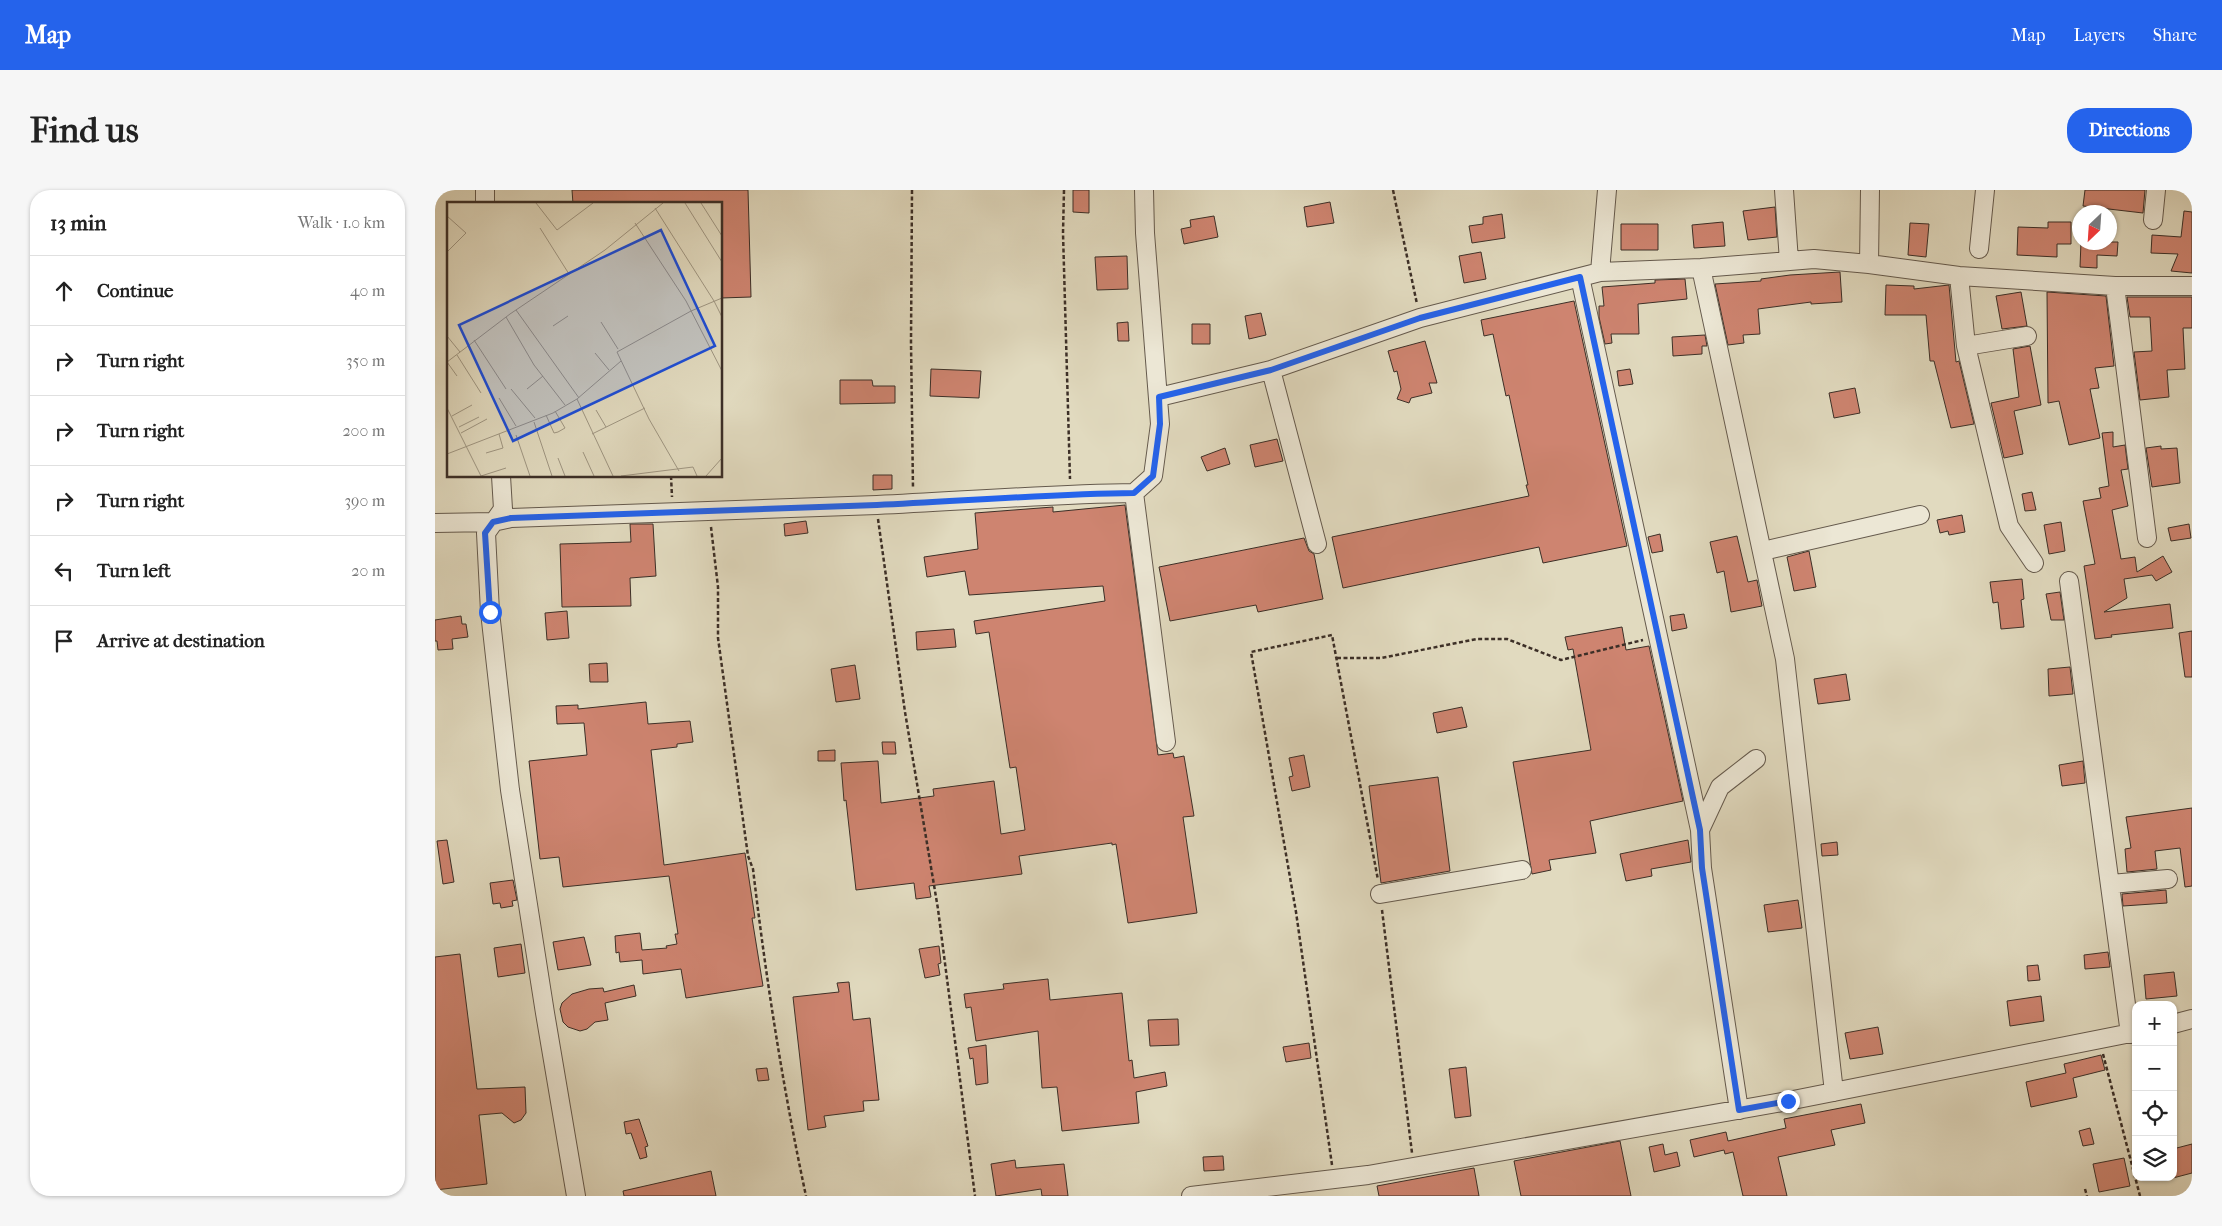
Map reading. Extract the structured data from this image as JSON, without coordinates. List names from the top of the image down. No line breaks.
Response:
{"north":"bottom left","page":{"header":"Map","nav":["Map","Layers","Share"],"buttons":"Directions","title":"Find us","heading":["13 min","Walk · 1.0 km"],"list":[["Continue","40 m"],["Turn right","350 m"],["Turn right","200 m"],["Turn right","390 m"],["Turn left","20 m"],"Arrive at destination"],"map_buttons":["+","−"]}}
